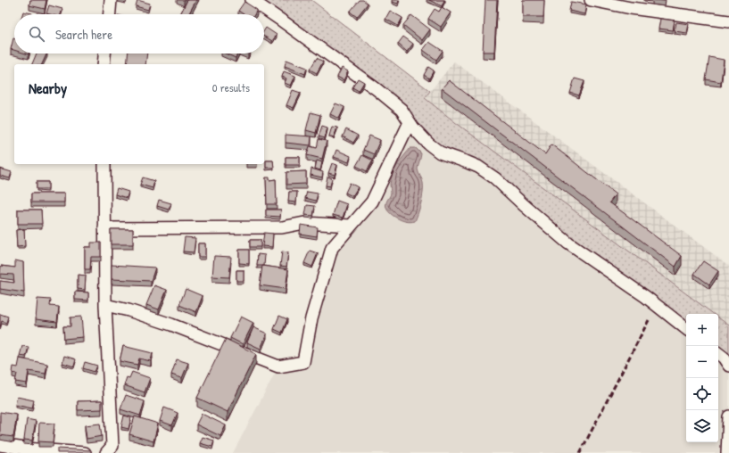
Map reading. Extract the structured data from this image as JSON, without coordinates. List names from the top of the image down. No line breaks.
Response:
{"page":{"search":"Search here","heading":["Nearby","0 results"],"map_buttons":["+","−"]}}
